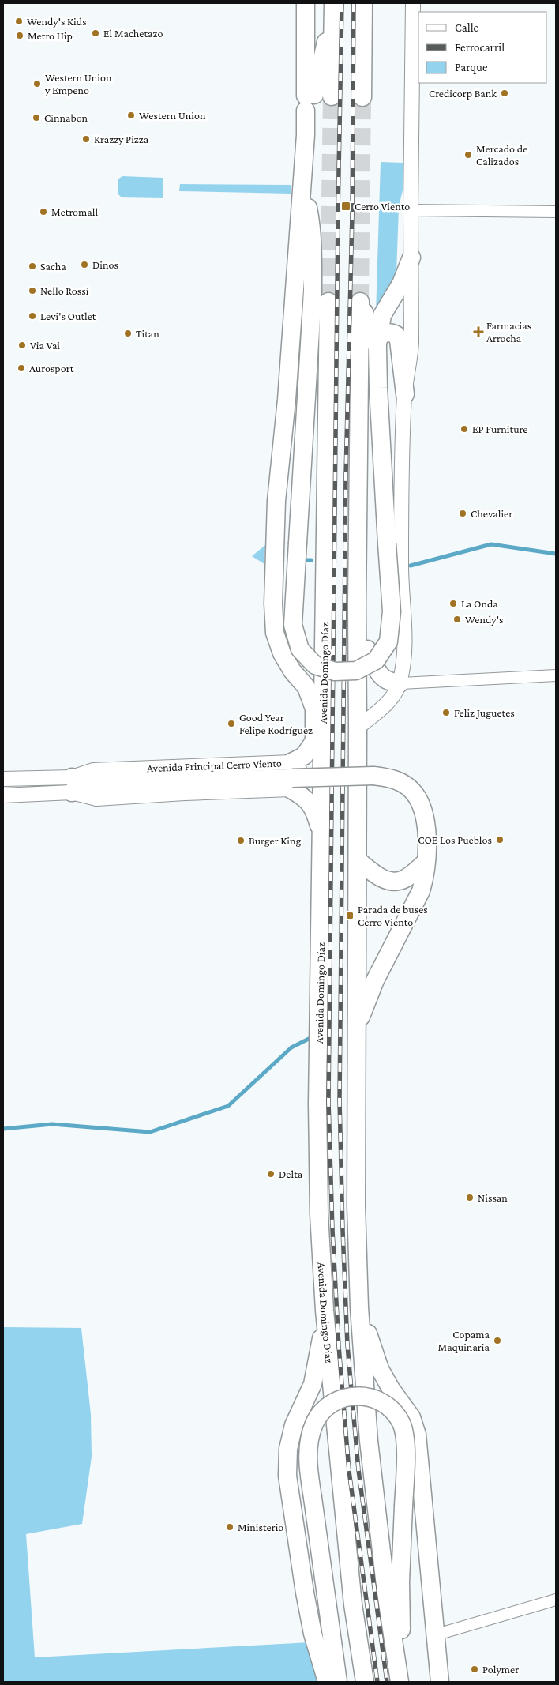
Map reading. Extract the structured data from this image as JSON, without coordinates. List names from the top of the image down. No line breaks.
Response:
{"streets":{"main road":["Avenida Domingo Díaz"],"street":["Avenida Principal Cerro Viento"]},"places":{"other":["Wendy's Kids","El Machetazo","Metro Hip","Western Union y Empeno","Credicorp Bank","Western Union","Cinnabon","Krazzy Pizza","Mercado de Calizados","Metromall","Dinos","Sacha","Nello Rossi","Levi's Outlet","Titan","Via Vai","Aurosport","EP Furniture","Chevalier","La Onda","Wendy's","Feliz Juguetes","Good Year Felipe Rodríguez","COE Los Pueblos","Burger King","Delta","Nissan","Copama Maquinaria","Ministerio","Polymer"],"transit":["Cerro Viento","Parada de buses Cerro Viento"],"health":["Farmacias Arrocha"]},"legend":["Calle","Ferrocarril","Parque"]}
